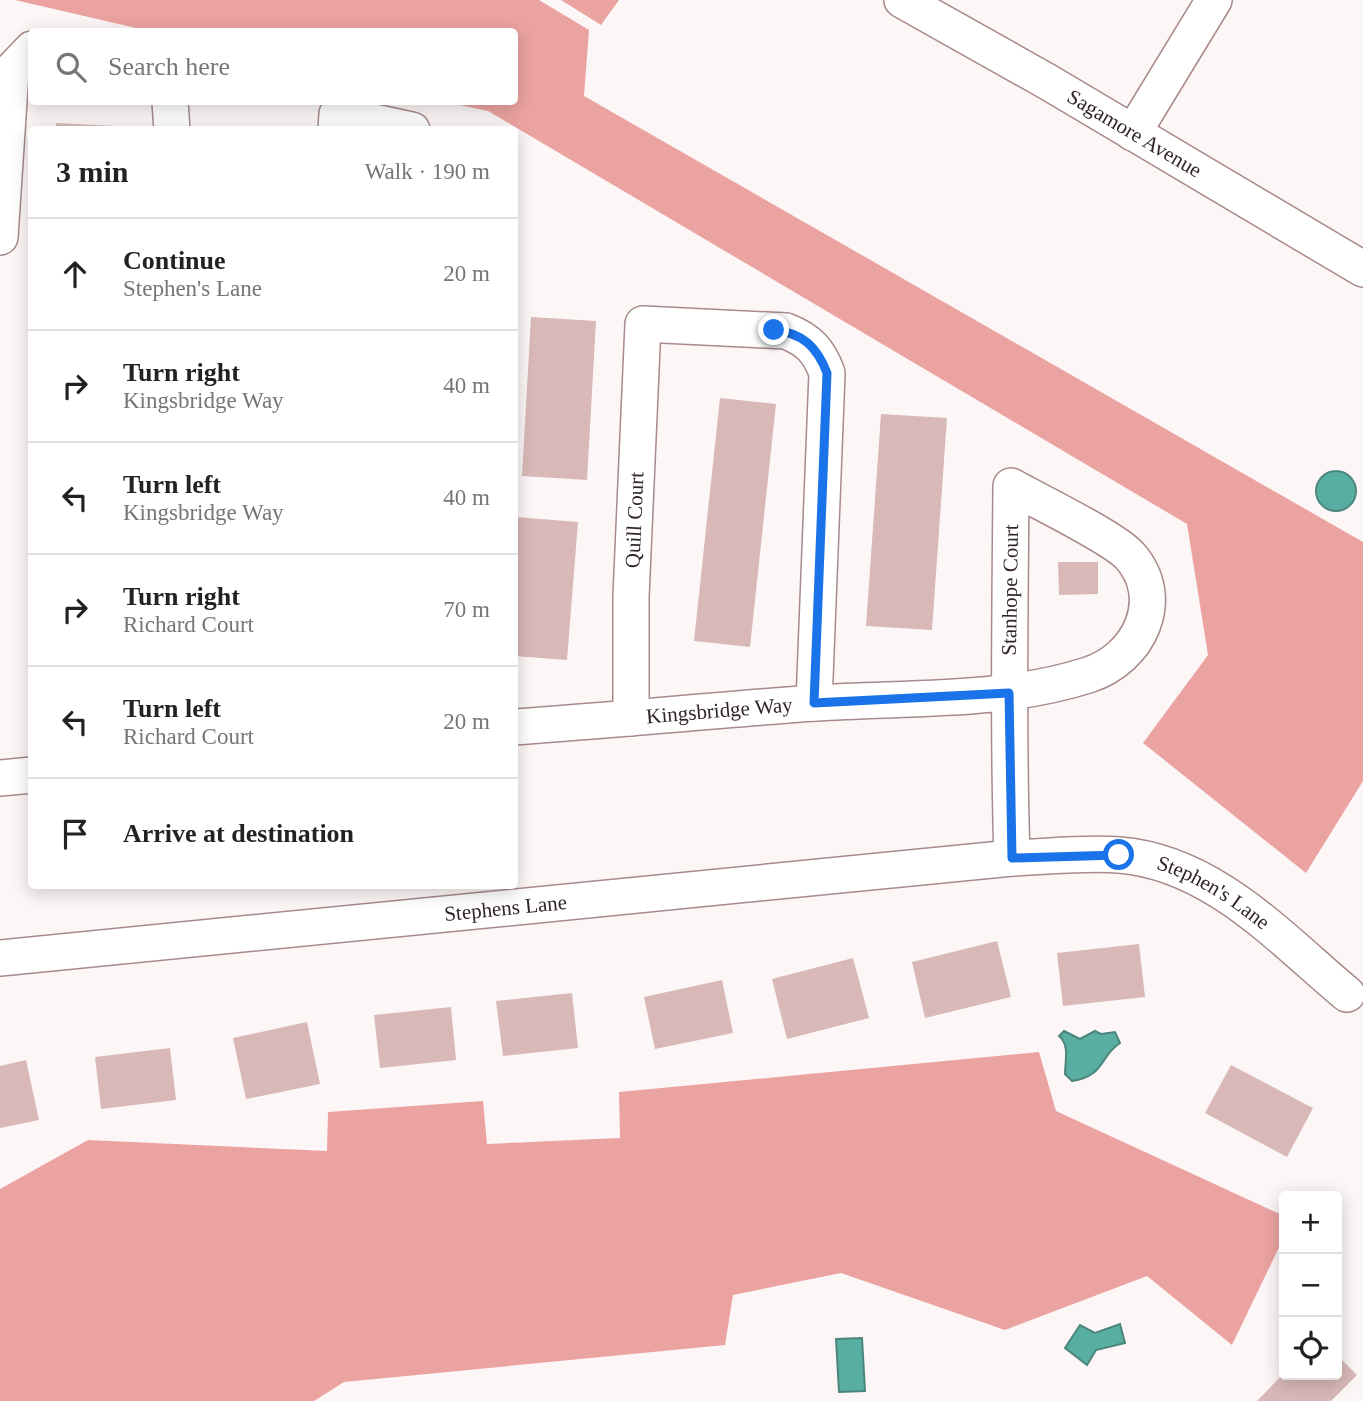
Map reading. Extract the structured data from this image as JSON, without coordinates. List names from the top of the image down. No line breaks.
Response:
{"streets":{"street":["Sagamore Avenue","Quill Court","Stanhope Court","Kingsbridge Way","Stephen's Lane","Stephens Lane"]},"crossings":[["Quill Court","Kingsbridge Way"],["Stanhope Court","Kingsbridge Way"],["Stephen's Lane","Stephens Lane"]],"page":{"search":"Search here","heading":["3 min","Walk · 190 m"],"list":[["Continue","Stephen's Lane","20 m"],["Turn right","Kingsbridge Way","40 m"],["Turn left","Kingsbridge Way","40 m"],["Turn right","Richard Court","70 m"],["Turn left","Richard Court","20 m"],"Arrive at destination"],"map_buttons":["+","−"]}}
